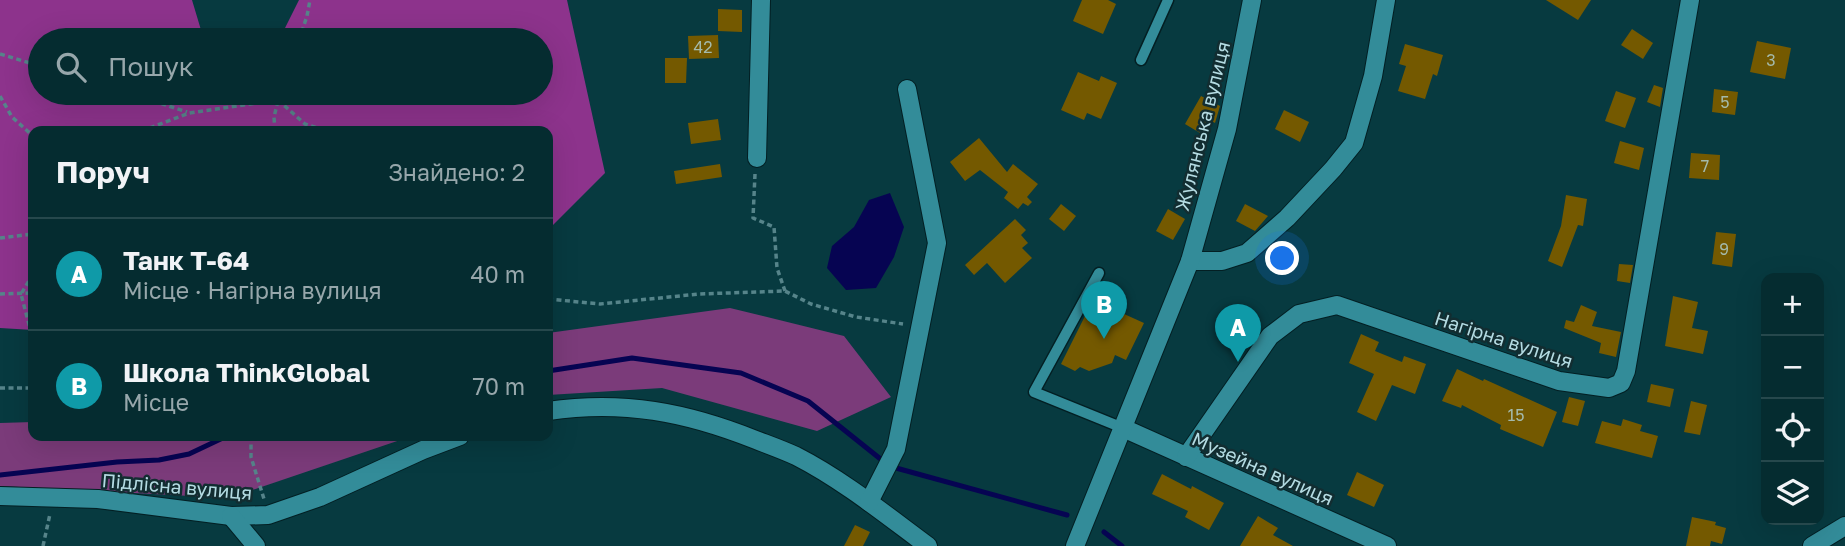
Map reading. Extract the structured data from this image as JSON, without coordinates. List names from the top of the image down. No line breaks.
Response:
{"streets":{"street":["Жулянська вулиця","Нагірна вулиця","Музейна вулиця","Підлісна вулиця"]},"crossings":[["Жулянська вулиця","Музейна вулиця"],["Нагірна вулиця","Музейна вулиця"]],"house_numbers":["42","3","5","7","9","15"],"page":{"search":"Пошук","heading":["Поруч","Знайдено: 2"],"list":[{"mark":"A","name":"Танк Т-64","note":"Місце · Нагірна вулиця","value":"40 m"},{"mark":"B","name":"Школа ThinkGlobal","note":"Місце","value":"70 m"}],"map_buttons":["+","−"],"pins":["B","A"]}}
